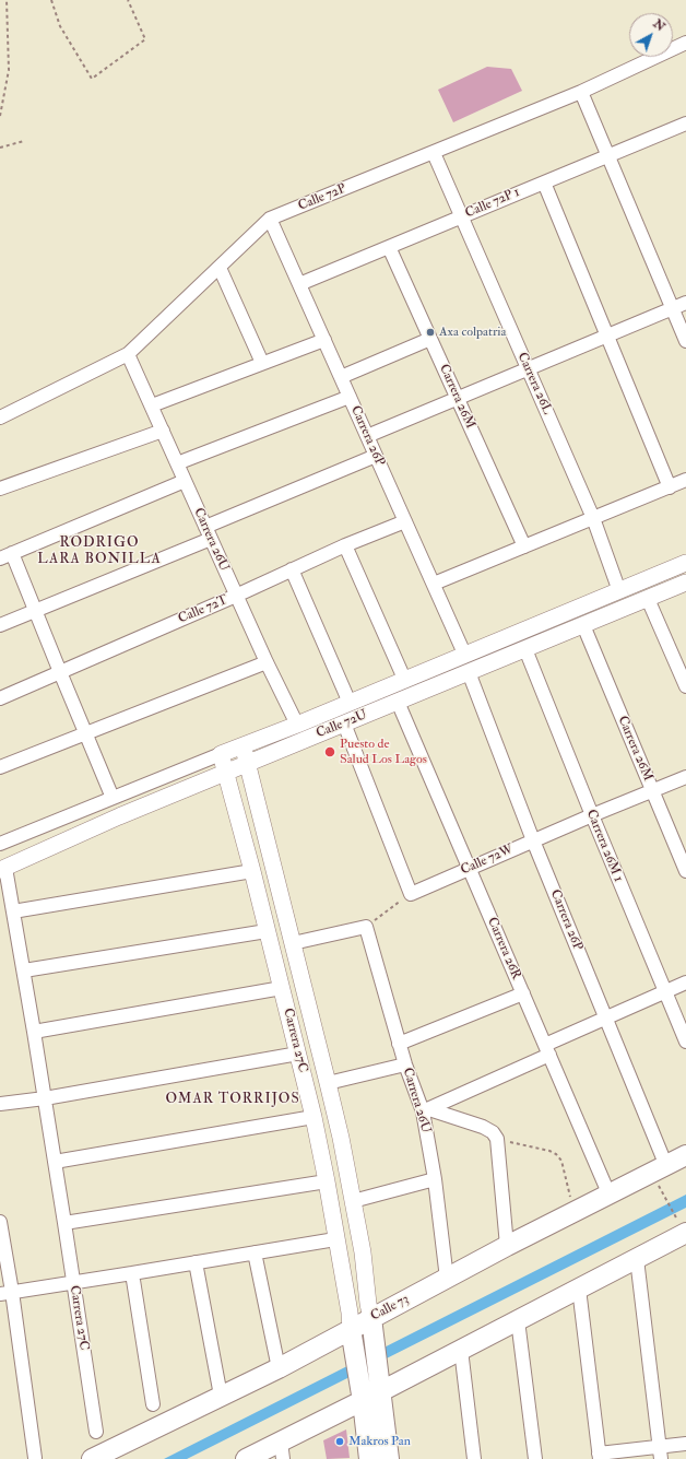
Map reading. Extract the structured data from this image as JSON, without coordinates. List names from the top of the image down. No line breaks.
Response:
{"streets":{"main road":["Calle 73"],"street":["Calle 72P","Calle 72P 1","Carrera 26L","Carrera 26M","Carrera 26P","Carrera 26U","Calle 72T","Calle 72U","Carrera 26M 1","Calle 72W","Carrera 26R","Carrera 27C"]},"crossings":[["Calle 72P","Carrera 26L"],["Calle 72P","Carrera 26P"],["Calle 72P","Carrera 26U"],["Calle 72P 1","Carrera 26L"],["Calle 72P 1","Carrera 26M"],["Calle 72P 1","Carrera 26P"],["Carrera 26L","Calle 72U"],["Carrera 26M","Calle 72U"],["Carrera 26M","Calle 72W"],["Carrera 26P","Calle 72T"],["Carrera 26P","Calle 72U"],["Carrera 26P","Calle 72W"],["Carrera 26P","Calle 73"],["Carrera 26U","Calle 72T"],["Carrera 26U","Calle 72U"],["Carrera 26U","Calle 73"],["Calle 72U","Carrera 26M 1"],["Calle 72U","Carrera 26R"],["Calle 72U","Carrera 27C"],["Carrera 26M 1","Calle 72W"],["Calle 72W","Carrera 26R"],["Carrera 26R","Calle 73"],["Carrera 27C","Calle 73"]],"districts":["RODRIGO LARA BONILLA","OMAR TORRIJOS"],"places":["Axa colpatria","Puesto de Salud Los Lagos","Makros Pan"],"north":"top right"}
